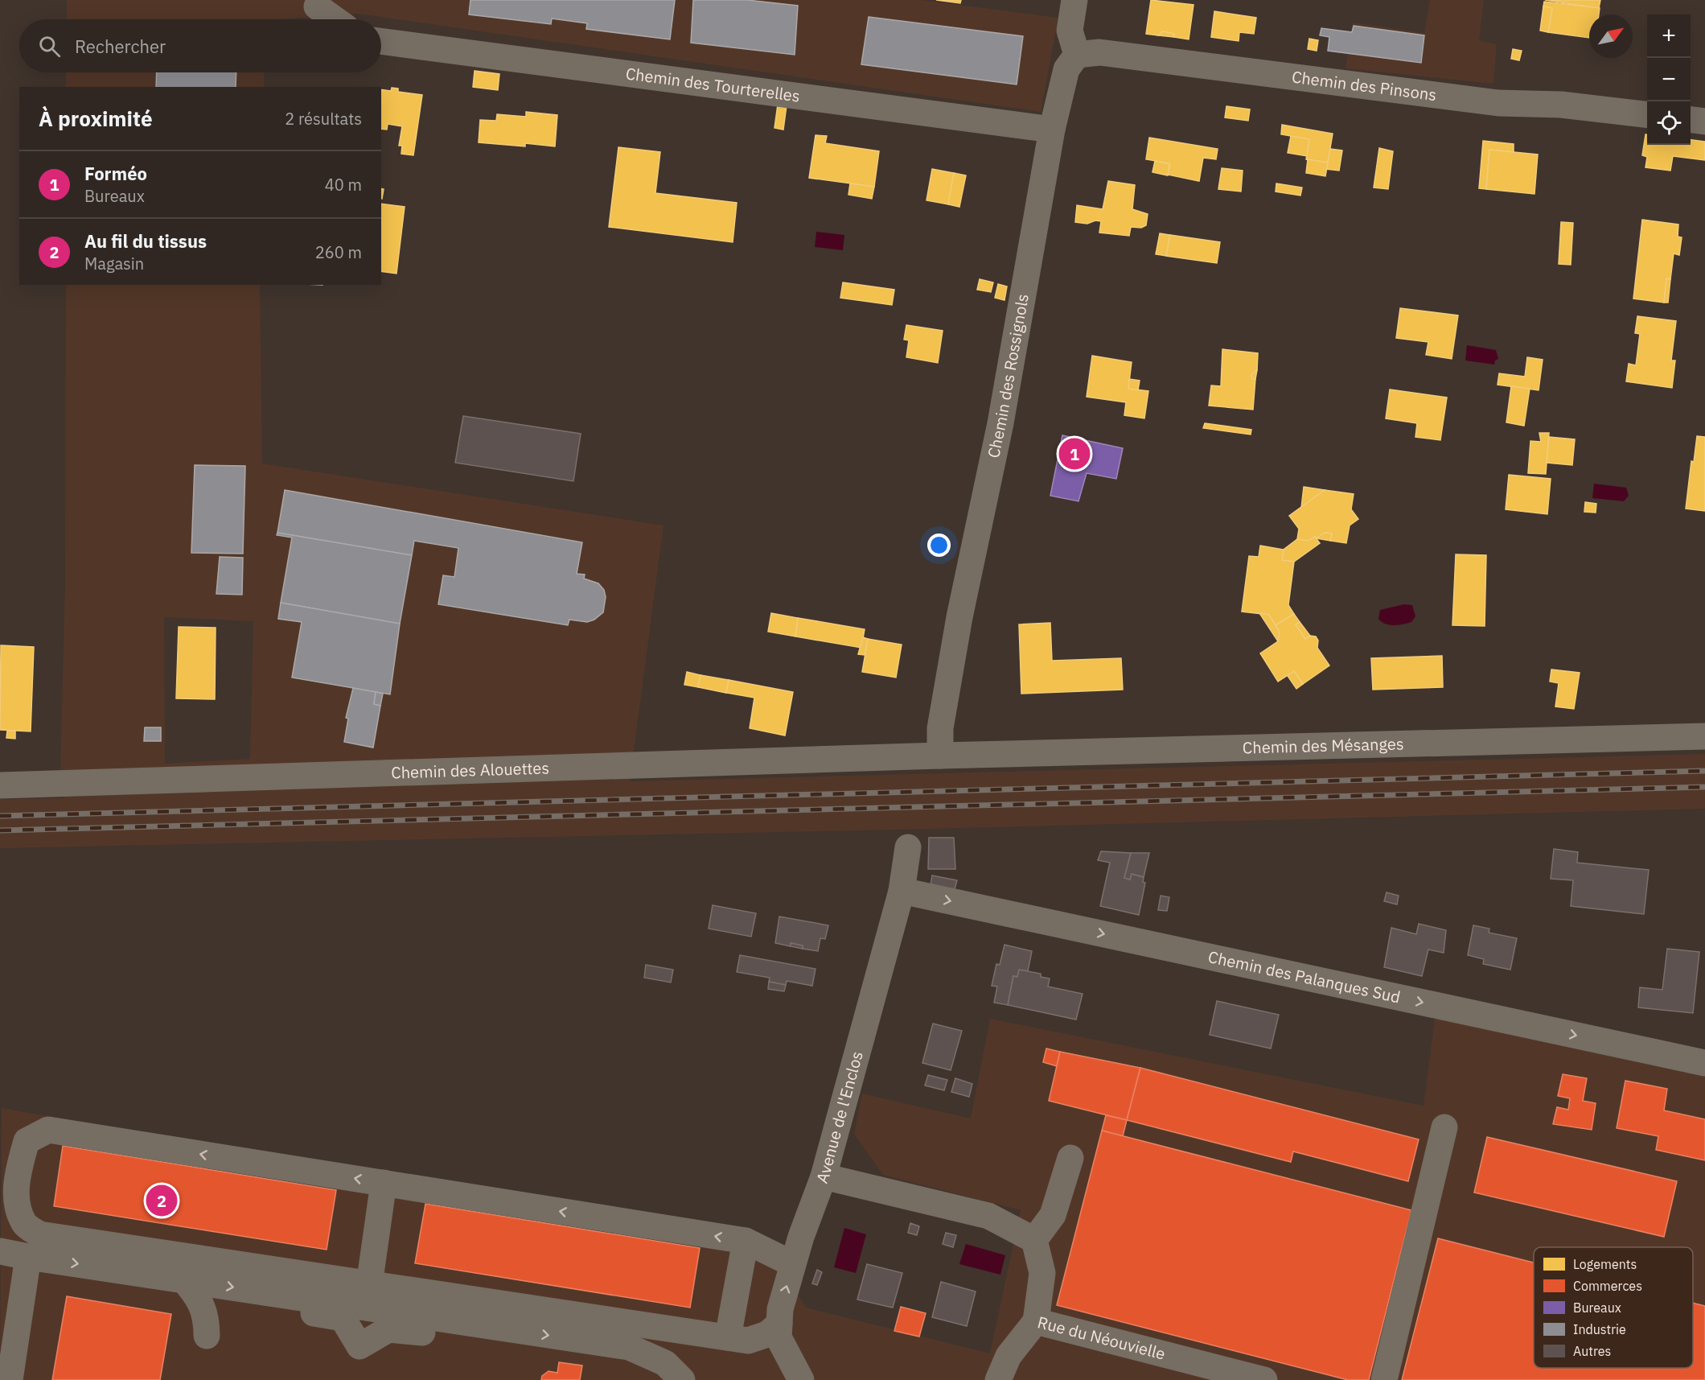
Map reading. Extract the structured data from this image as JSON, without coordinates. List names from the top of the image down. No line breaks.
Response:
{"streets":{"street":["Chemin des Tourterelles","Chemin des Pinsons","Chemin des Rossignols","Chemin des Mésanges","Chemin des Alouettes","Chemin des Palanques Sud","Avenue de l'Enclos","Rue du Néouvielle"]},"crossings":[["Chemin des Tourterelles","Chemin des Rossignols"],["Chemin des Pinsons","Chemin des Rossignols"],["Chemin des Rossignols","Chemin des Mésanges"],["Chemin des Rossignols","Chemin des Alouettes"],["Chemin des Mésanges","Chemin des Alouettes"],["Chemin des Palanques Sud","Avenue de l'Enclos"]],"one_way":["Chemin des Palanques Sud"],"legend":["Logements","Commerces","Bureaux","Industrie","Autres"],"north":"top right","page":{"map_buttons":["+","−"],"search":"Rechercher","heading":["À proximité","2 résultats"],"list":[{"mark":"1","name":"Forméo","note":"Bureaux","value":"40 m"},{"mark":"2","name":"Au fil du tissus","note":"Magasin","value":"260 m"}],"pins":["1","2"]}}
